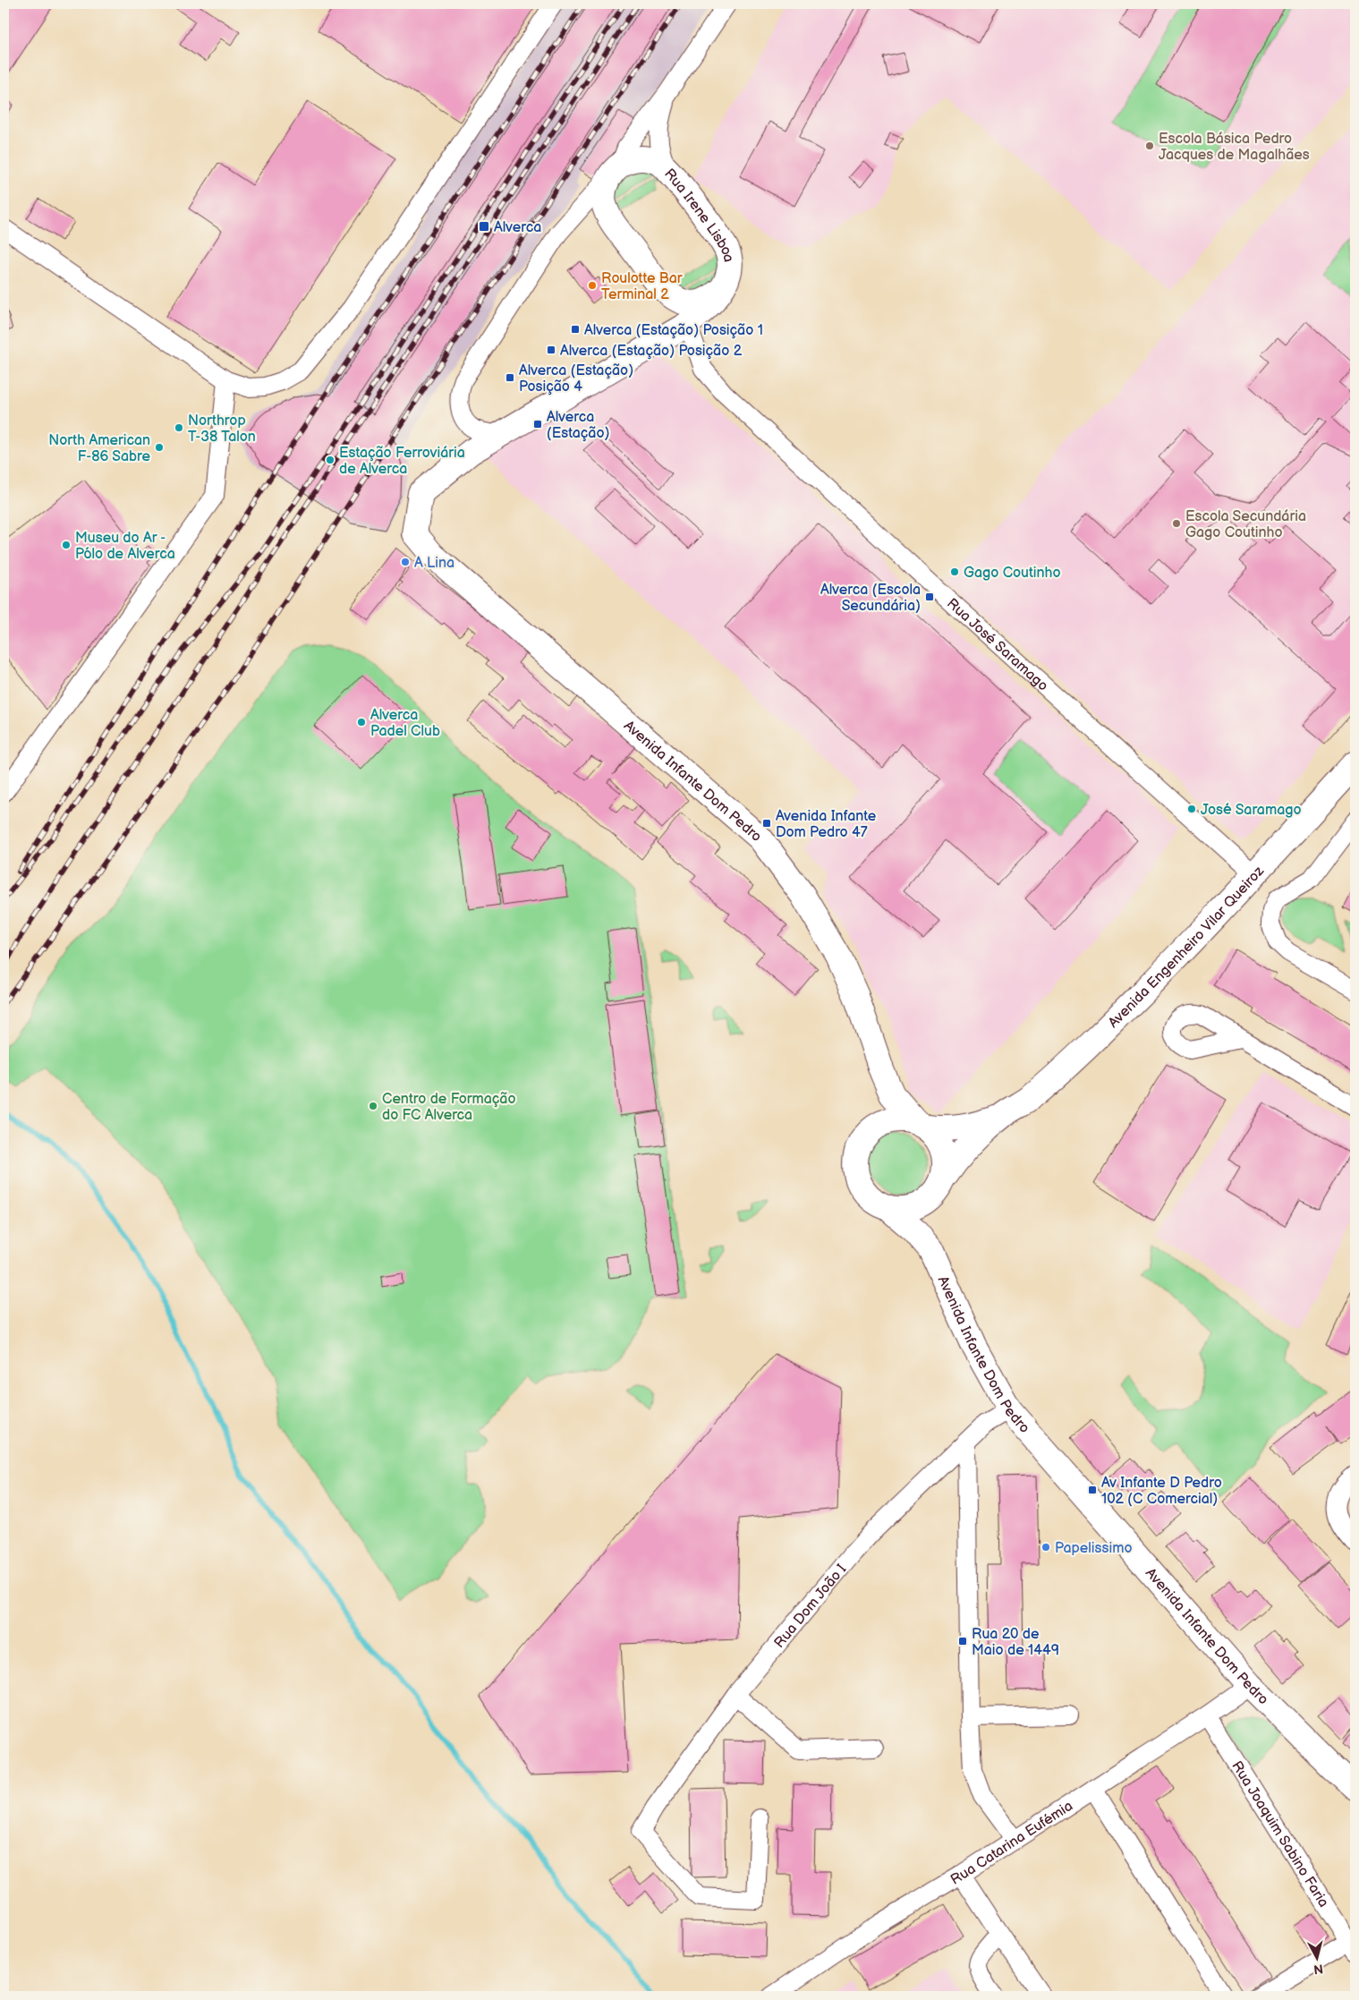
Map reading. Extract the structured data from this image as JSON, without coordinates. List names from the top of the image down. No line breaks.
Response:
{"streets":{"main road":["Rua Irene Lisboa","Avenida Infante Dom Pedro","Avenida Engenheiro Vilar Queiroz"],"street":["Rua José Saramago","Rua Dom João I","Rua Joaquim Sabino Faria","Rua Catarina Eufémia"]},"crossings":[["Rua Irene Lisboa","Rua José Saramago"],["Rua Irene Lisboa","Avenida Infante Dom Pedro"],["Rua José Saramago","Avenida Engenheiro Vilar Queiroz"],["Avenida Infante Dom Pedro","Avenida Engenheiro Vilar Queiroz"],["Avenida Infante Dom Pedro","Rua Dom João I"],["Avenida Infante Dom Pedro","Rua Catarina Eufémia"],["Rua Joaquim Sabino Faria","Rua Catarina Eufémia"]],"places":{"other":["Escola Básica Pedro Jacques de Magalhães","Roulotte Bar Terminal 2","Northrop T-38 Talon","North American F-86 Sabre","Estação Ferroviária de Alverca","Escola Secundária Gago Coutinho","Museu do Ar - Pólo de Alverca","A Lina","Gago Coutinho","Alverca Padel Club","José Saramago","Centro de Formação do FC Alverca","Papelissimo"],"transit":["Alverca","Alverca (Estação) Posição 1","Alverca (Estação) Posição 2","Alverca (Estação) Posição 4","Alverca (Estação)","Alverca (Escola Secundária)","Avenida Infante Dom Pedro 47","Av Infante D Pedro 102 (C Comercial)","Rua 20 de Maio de 1449"]},"north":"bottom"}
